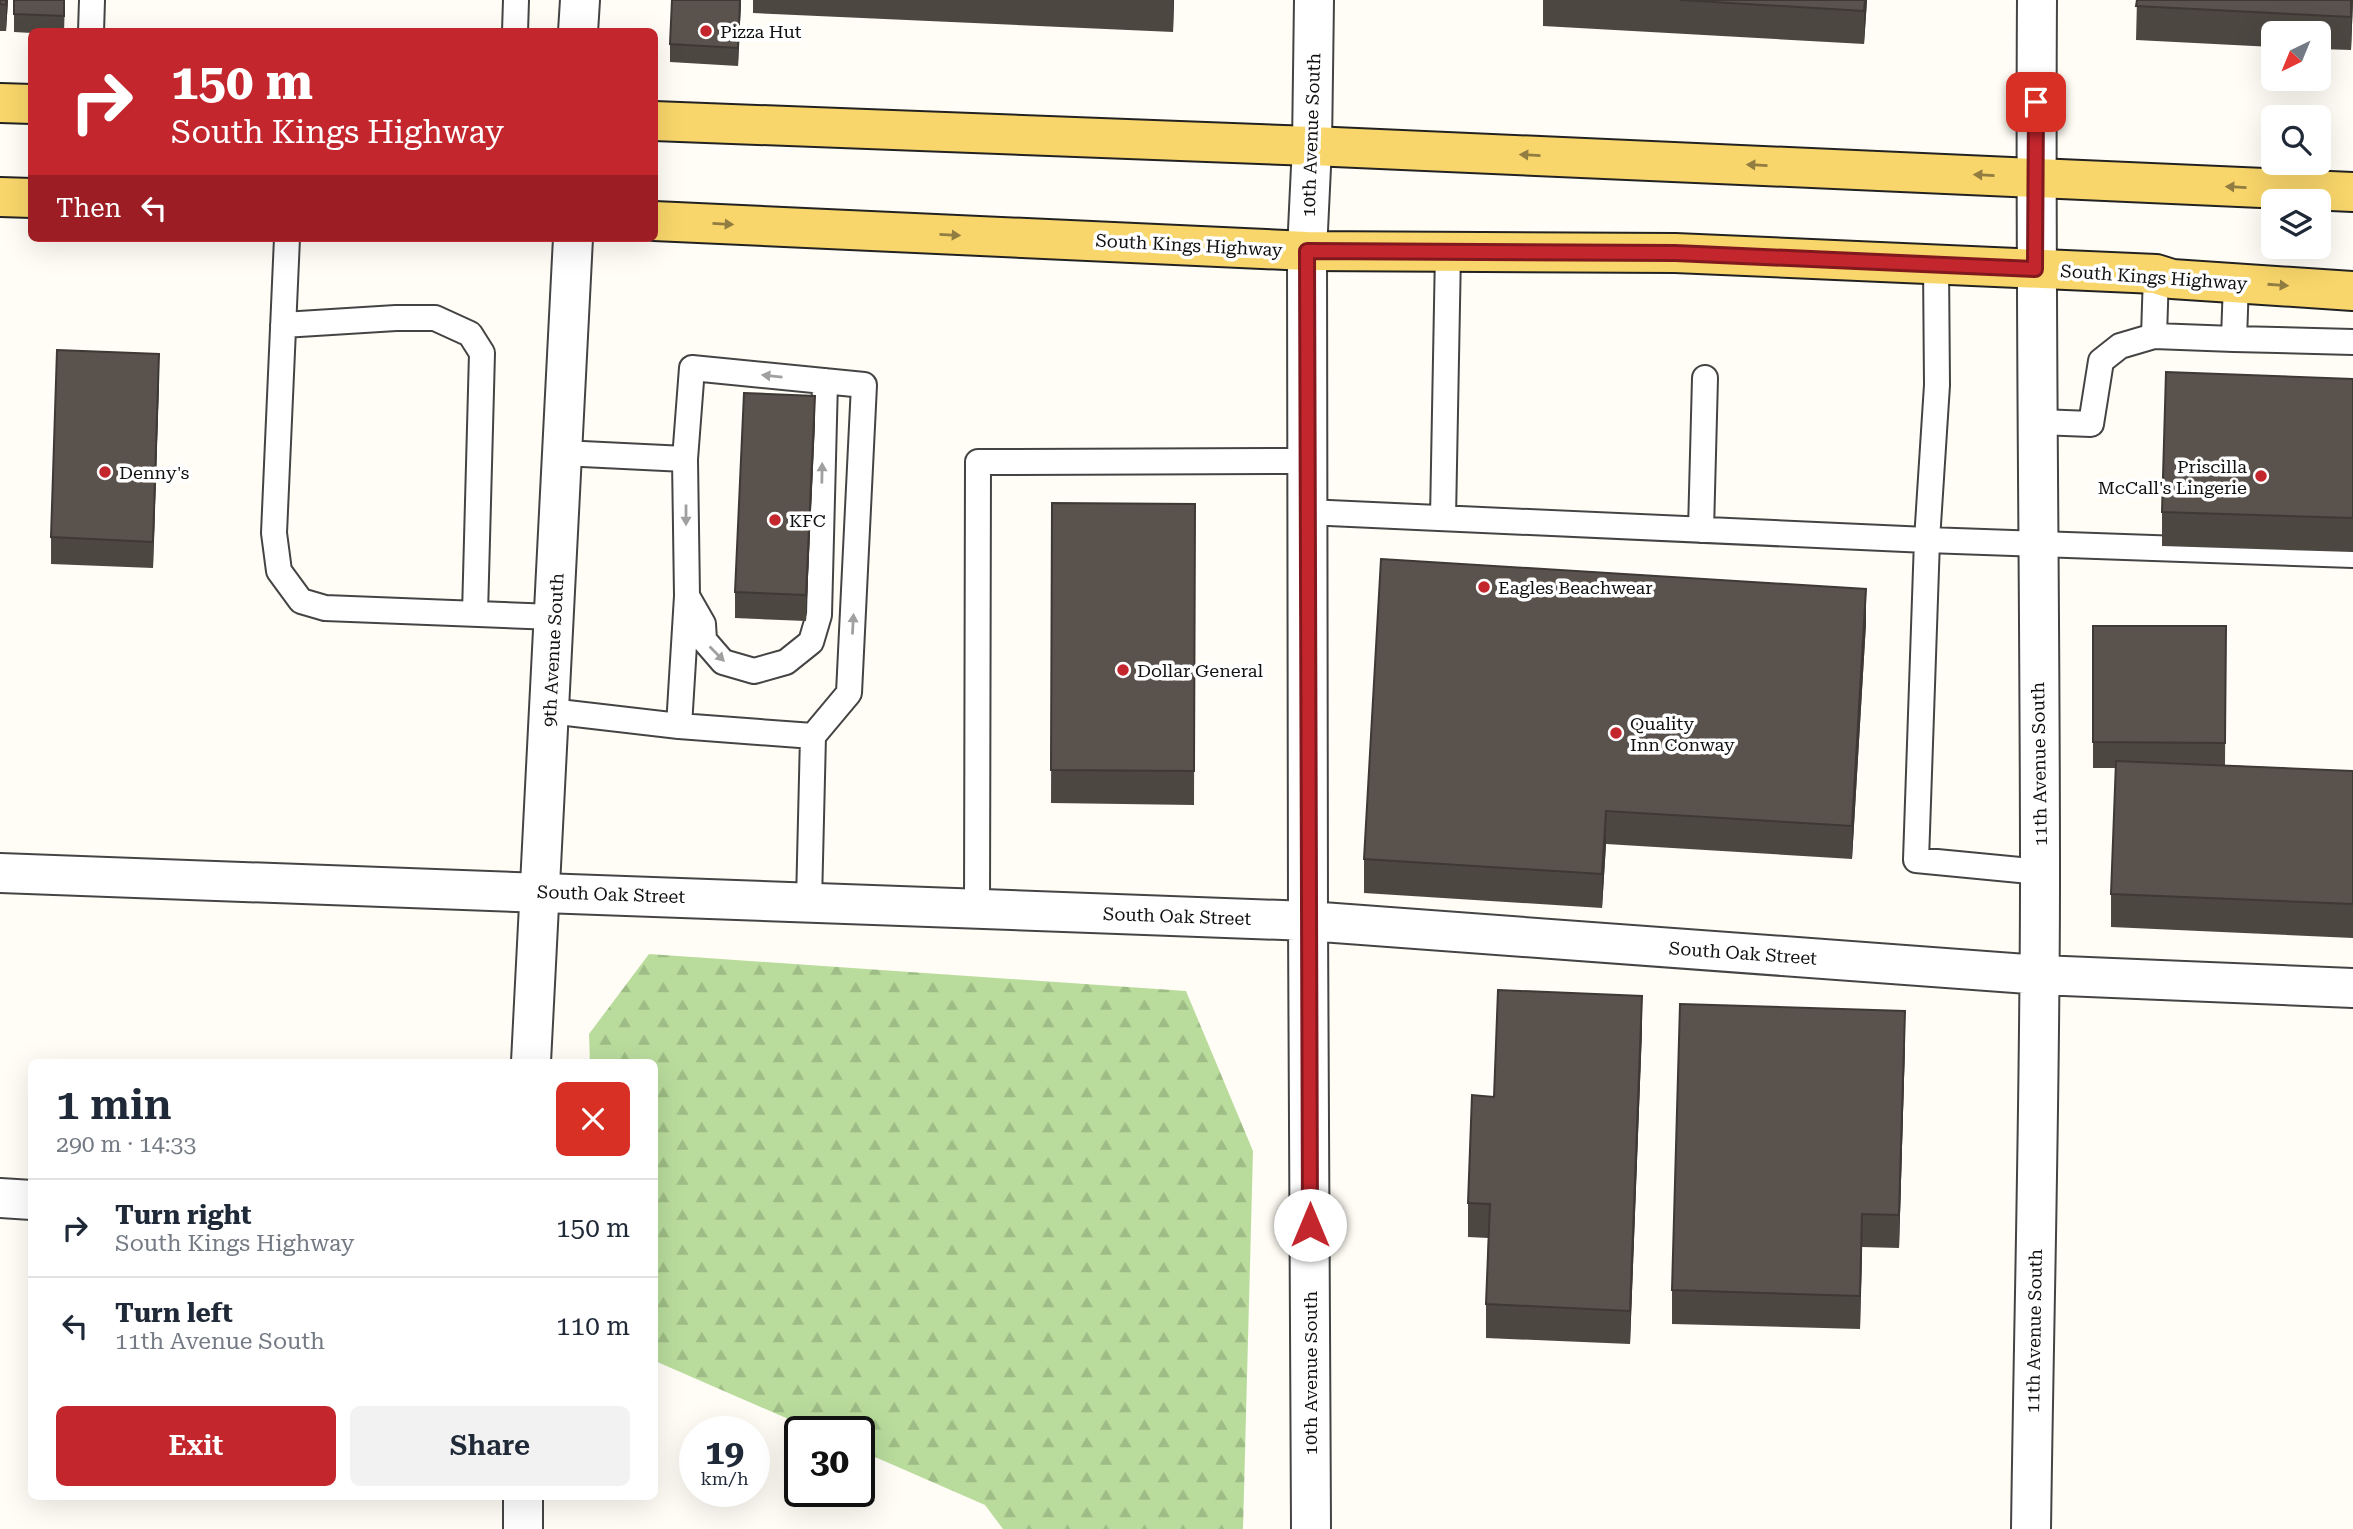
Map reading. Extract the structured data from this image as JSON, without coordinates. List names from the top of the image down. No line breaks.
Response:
{"streets":{"main road":["South Kings Highway"],"street":["10th Avenue South","9th Avenue South","11th Avenue South","South Oak Street"]},"crossings":[["10th Avenue South","South Kings Highway"],["10th Avenue South","South Oak Street"],["South Kings Highway","11th Avenue South"],["9th Avenue South","South Oak Street"],["11th Avenue South","South Oak Street"]],"places":["Pizza Hut","Denny's","Priscilla McCall's Lingerie","KFC","Eagles Beachwear","Dollar General","Quality Inn Conway"],"north":"bottom left","page":{"turn":["150 m","South Kings Highway"],"then":"Then","heading":["1 min","290 m · 14:33"],"list":[{"name":"Turn right","note":"South Kings Highway","value":"150 m"},{"name":"Turn left","note":"11th Avenue South","value":"110 m"}],"buttons":["Exit","Share"],"speed":"19 km/h","limit":"30"}}
